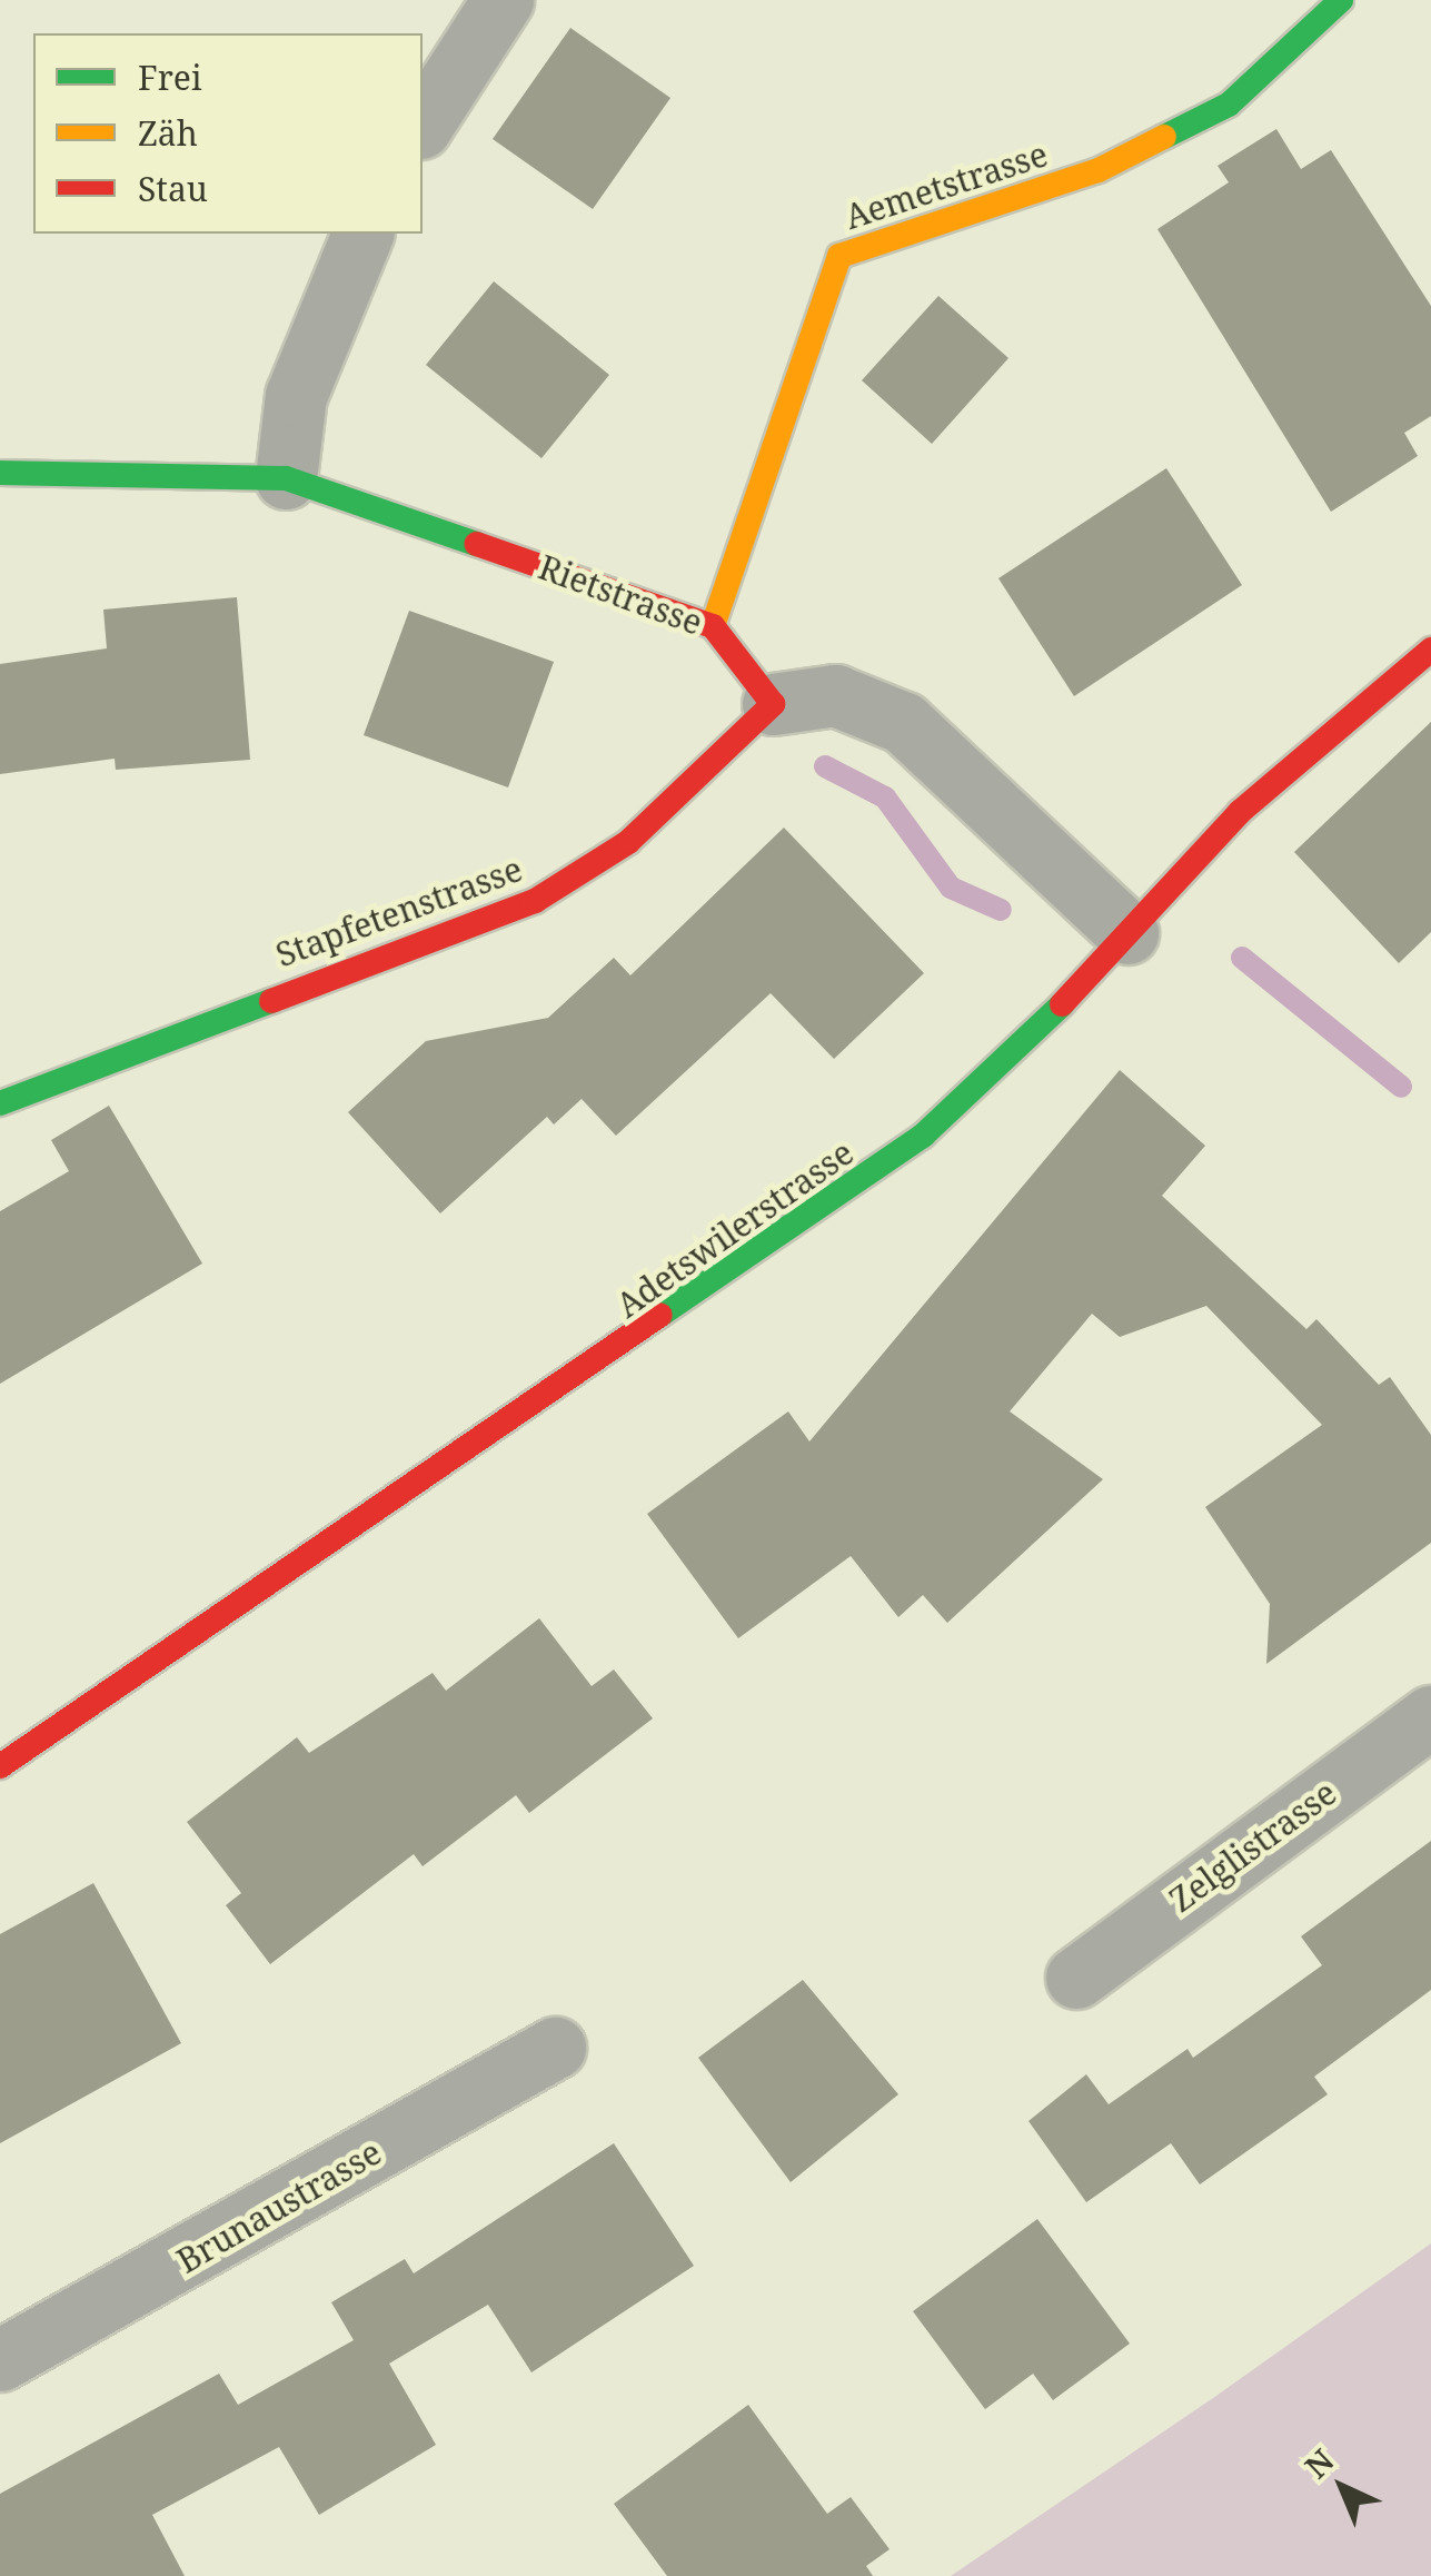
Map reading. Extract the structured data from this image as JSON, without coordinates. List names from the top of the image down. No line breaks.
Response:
{"streets":{"street":["Aemetstrasse","Rietstrasse","Stapfetenstrasse","Adetswilerstrasse","Zelglistrasse","Brunaustrasse"]},"crossings":[["Aemetstrasse","Rietstrasse"],["Rietstrasse","Stapfetenstrasse"]],"legend":["Frei","Zäh","Stau"],"north":"top left"}
